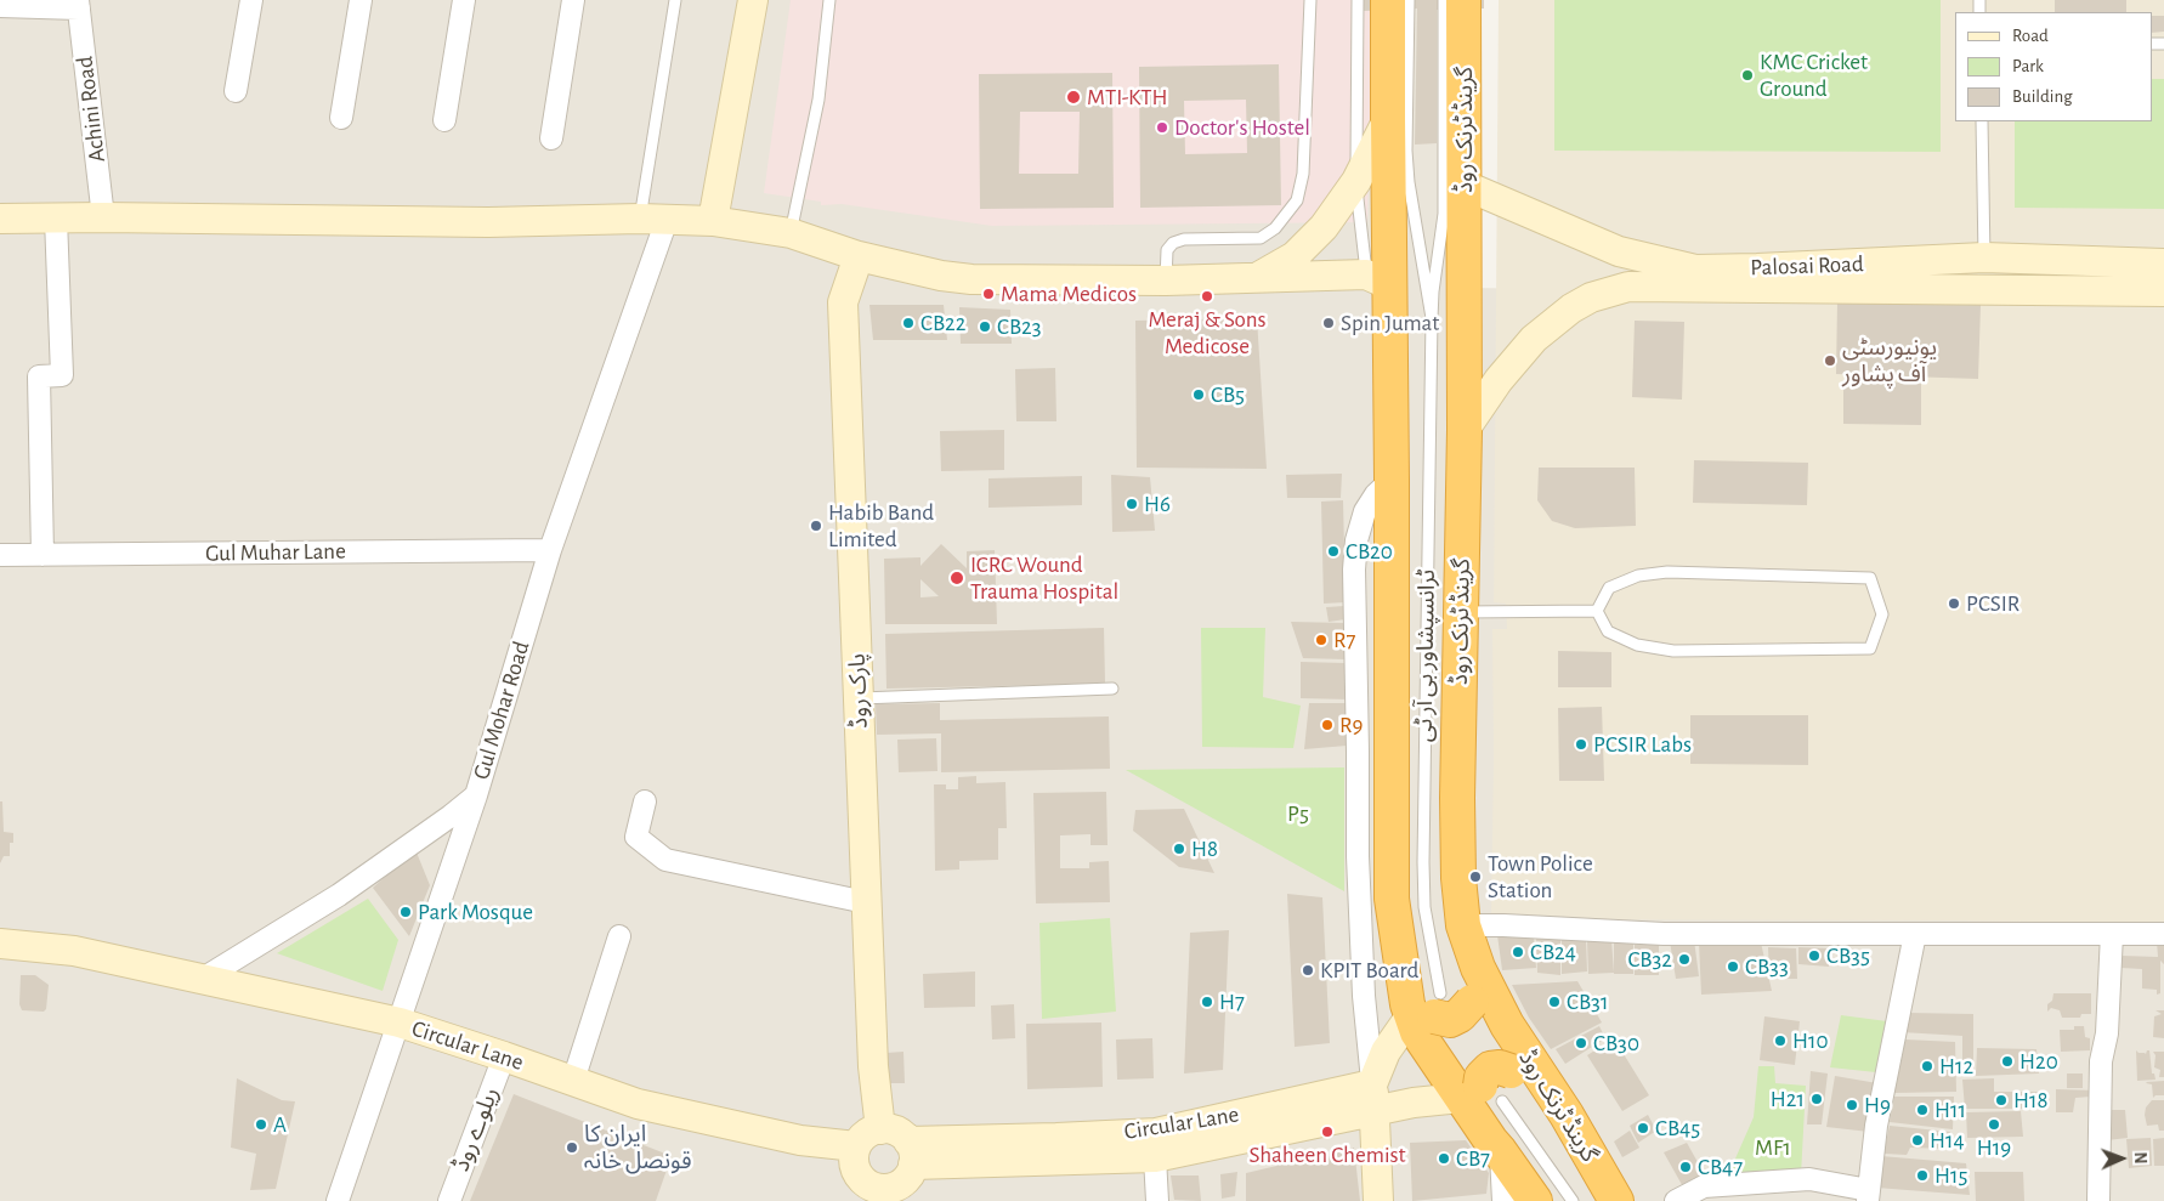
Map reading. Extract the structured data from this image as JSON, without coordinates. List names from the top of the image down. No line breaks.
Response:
{"streets":{"highway":["گرینڈ ٹرنک روڈ"],"street":["Achini Road","Palosai Road","Gul Muhar Lane","پارک روڈ","Gul Mohar Road","Circular Lane","ریلوے روڈ"],"lane":["ٹرانسپشاور بی آر ٹی"]},"crossings":[["گرینڈ ٹرنک روڈ","Palosai Road"],["Gul Muhar Lane","Gul Mohar Road"],["پارک روڈ","Circular Lane"],["Gul Mohar Road","Circular Lane"],["Circular Lane","ریلوے روڈ"]],"parks":["P5","MF1"],"places":["KMC Cricket Ground","MTI-KTH","Doctor's Hostel","Mama Medicos","Meraj & Sons Medicose","CB22","Spin Jumat","CB23","یونیورسٹی آف پشاور","CB5","H6","Habib Band Limited","CB20","ICRC Wound Trauma Hospital","PCSIR","R7","R9","PCSIR Labs","H8","Town Police Station","Park Mosque","CB24","CB35","CB32","CB33","KPIT Board","H7","CB31","H10","CB30","H20","H12","H21","H18","H9","H11","A","H19","CB45","Shaheen Chemist","H14","ایران کا قونصل خانہ","CB7","CB47","H15"],"legend":["Road","Park","Building"],"north":"right"}
